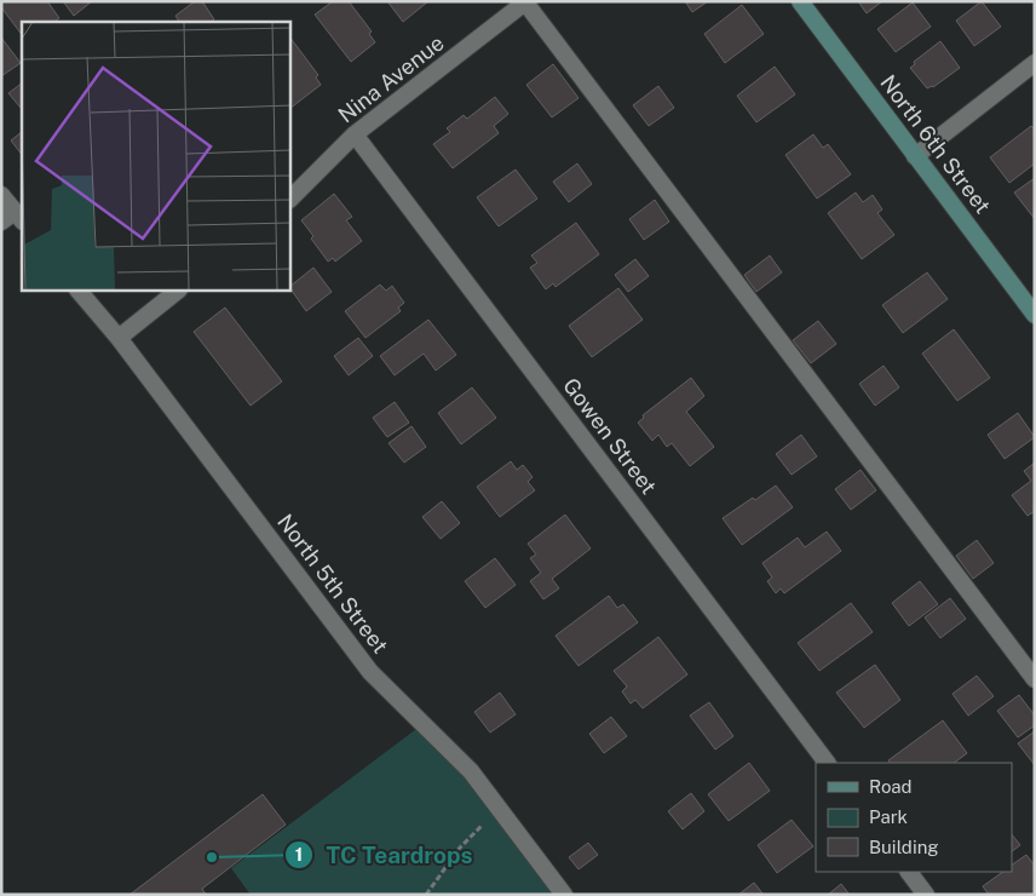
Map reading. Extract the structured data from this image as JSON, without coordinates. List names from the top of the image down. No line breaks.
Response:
{"streets":{"main road":["North 6th Street"],"street":["Nina Avenue","Gowen Street","North 5th Street"]},"crossings":[["Nina Avenue","Gowen Street"]],"places":["TC Teardrops"],"legend":["Road","Park","Building"]}
